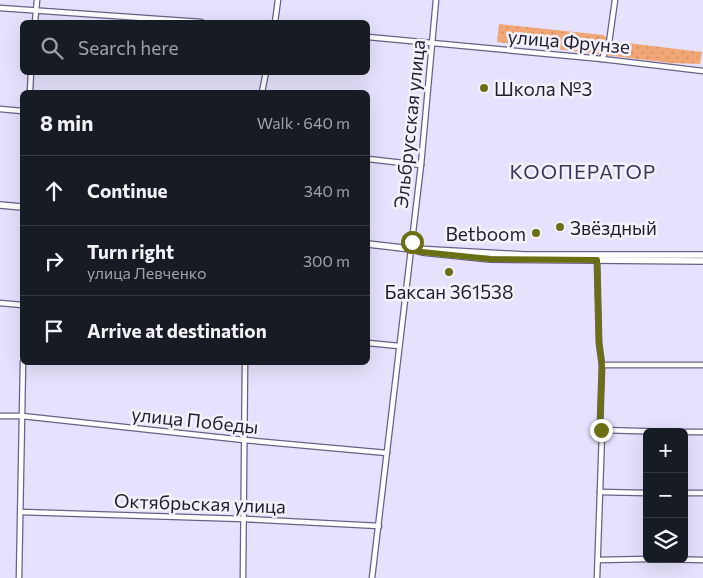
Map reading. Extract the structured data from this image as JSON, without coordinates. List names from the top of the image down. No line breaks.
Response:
{"streets":{"street":["улица Фрунзе","Эльбрусская улица","улица Победы","Октябрьская улица"]},"crossings":[["улица Фрунзе","Эльбрусская улица"],["Эльбрусская улица","улица Победы"],["Эльбрусская улица","Октябрьская улица"]],"districts":["КООПЕРАТОР"],"places":["Школа №3","Звёздный","Betboom","Баксан 361538"],"page":{"search":"Search here","heading":["8 min","Walk · 640 m"],"list":[["Continue","340 m"],["Turn right","улица Левченко","300 m"],"Arrive at destination"],"map_buttons":["+","−"]}}
